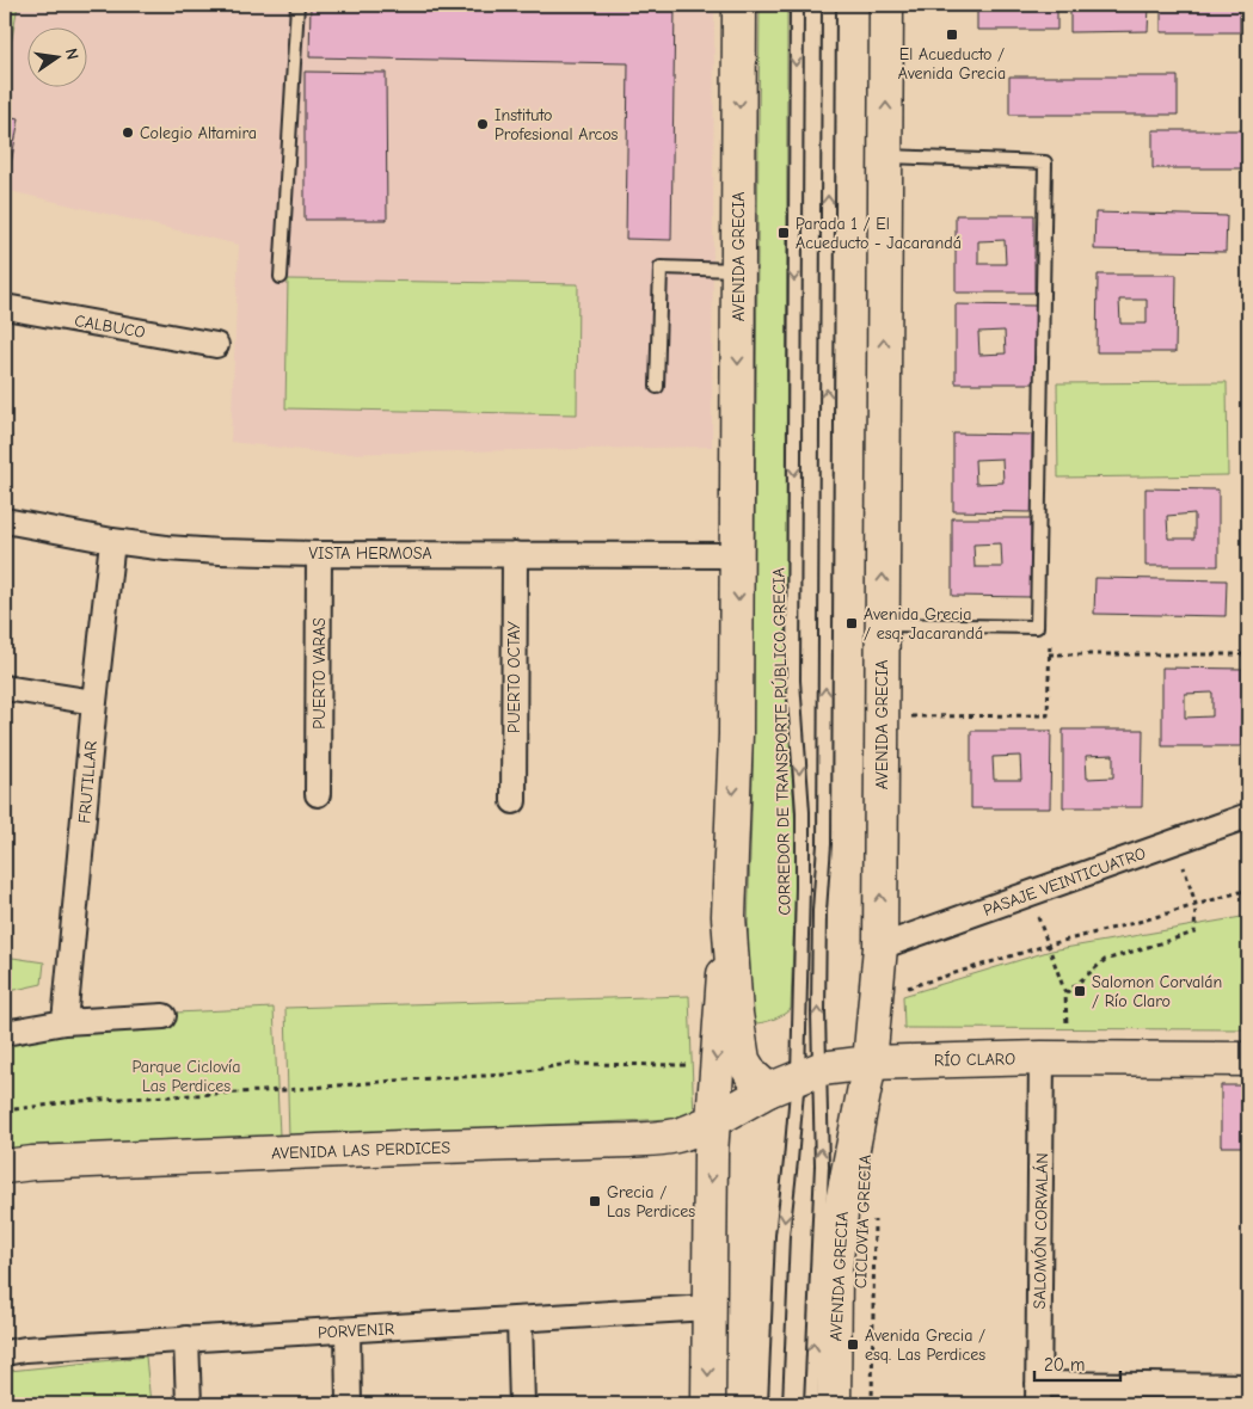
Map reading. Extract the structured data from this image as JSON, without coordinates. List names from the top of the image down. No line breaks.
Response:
{"streets":{"main road":["AVENIDA GRECIA","RÍO CLARO","AVENIDA LAS PERDICES"],"street":["CALBUCO","VISTA HERMOSA","PUERTO VARAS","PUERTO OCTAY","FRUTILLAR","PASAJE VEINTICUATRO","SALOMÓN CORVALÁN","PORVENIR"],"lane":["CORREDOR DE TRANSPORTE PÚBLICO GRECIA"],"path":["CICLOVIA GRECIA"]},"crossings":[["AVENIDA GRECIA","VISTA HERMOSA"],["AVENIDA GRECIA","PASAJE VEINTICUATRO"],["AVENIDA GRECIA","RÍO CLARO"],["AVENIDA GRECIA","AVENIDA LAS PERDICES"],["AVENIDA GRECIA","PORVENIR"],["VISTA HERMOSA","PUERTO VARAS"],["VISTA HERMOSA","PUERTO OCTAY"],["VISTA HERMOSA","FRUTILLAR"],["CORREDOR DE TRANSPORTE PÚBLICO GRECIA","RÍO CLARO"],["RÍO CLARO","AVENIDA LAS PERDICES"],["RÍO CLARO","SALOMÓN CORVALÁN"]],"parks":["Parque Ciclovía Las Perdices"],"places":{"transit":["El Acueducto / Avenida Grecia","Parada 1 / El Acueducto - Jacarandá","Avenida Grecia / esq. Jacarandá","Salomon Corvalán / Río Claro","Grecia / Las Perdices","Avenida Grecia / esq. Las Perdices"],"other":["Instituto Profesional Arcos","Colegio Altamira"]},"scale_bar":"20 m","north":"right"}
